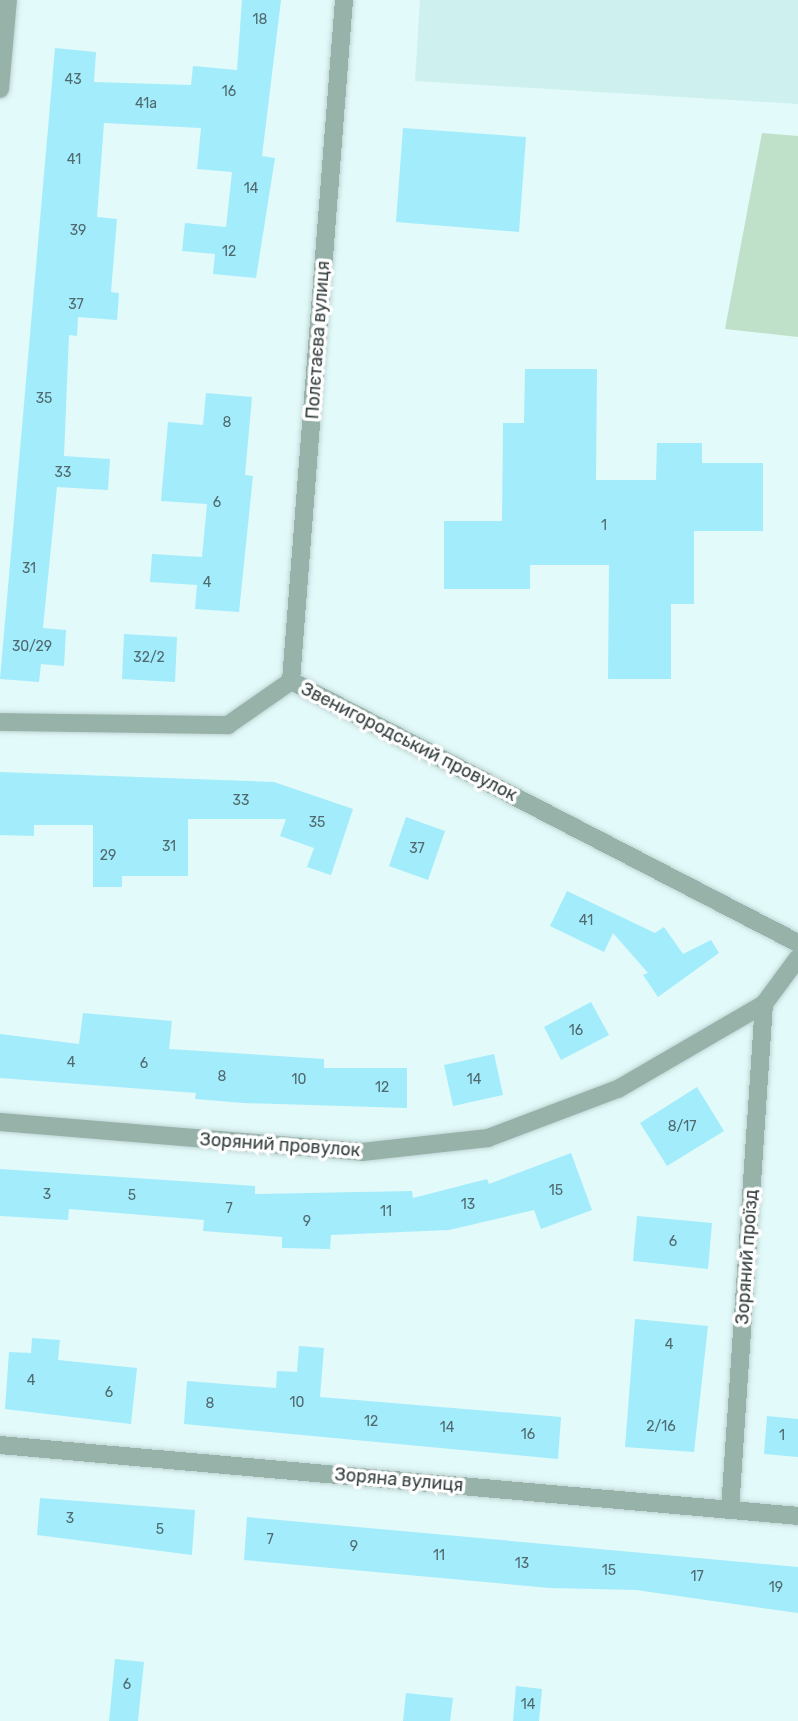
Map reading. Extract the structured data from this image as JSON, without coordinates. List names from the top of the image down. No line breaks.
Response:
{"streets":{"street":["Полєтаєва вулиця","Звенигородський провулок","Зоряний провулок","Зоряний проїзд","Зоряна вулиця"]},"crossings":[["Полєтаєва вулиця","Звенигородський провулок"],["Зоряний провулок","Зоряний проїзд"],["Зоряний проїзд","Зоряна вулиця"]],"house_numbers":["18","43","16","41а","41","14","39","12","37","35","8","33","6","1","31","4","30/29","32/2","33","35","31","37","29","41","16","4","6","8","10","14","12","8/17","15","3","5","13","7","11","9","6","4","4","6","10","8","12","2/16","14","16","1","3","5","7","9","11","13","15","17","19","6","14"]}
